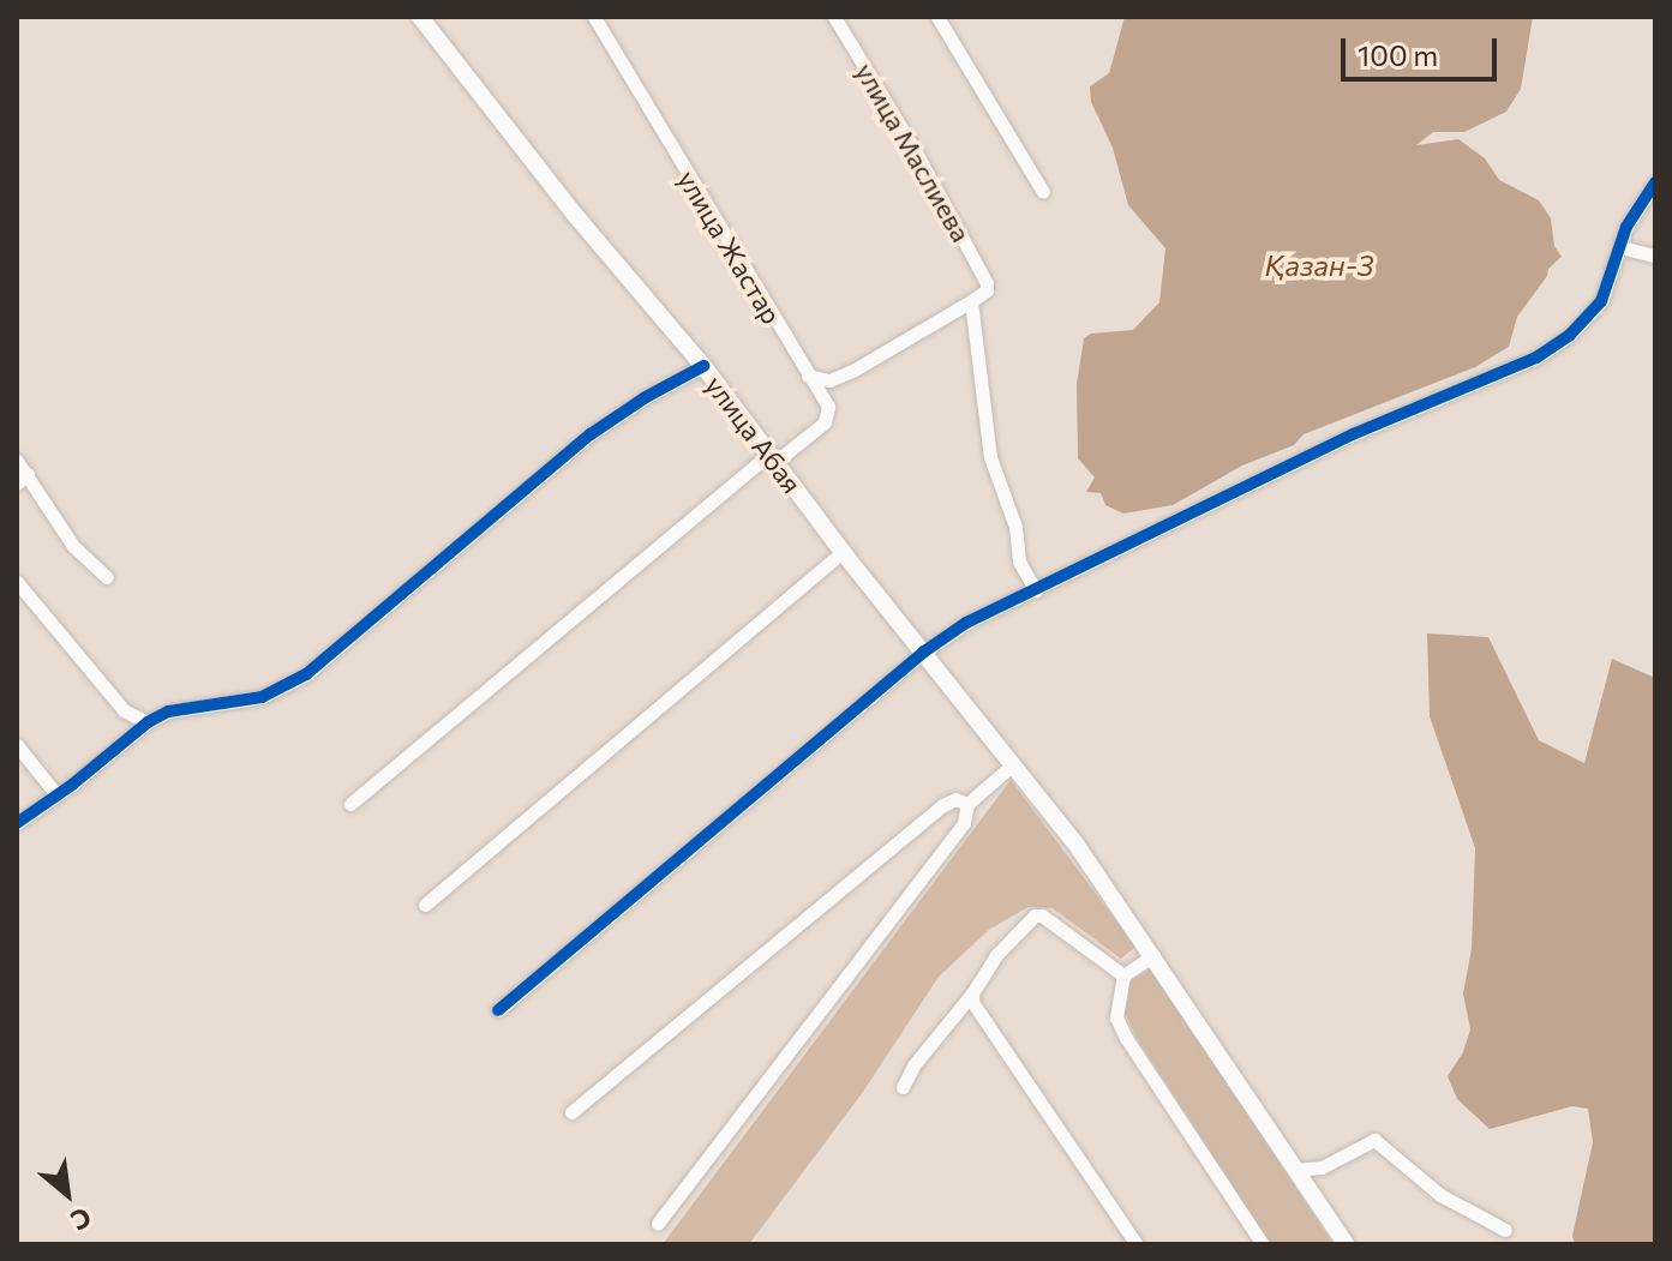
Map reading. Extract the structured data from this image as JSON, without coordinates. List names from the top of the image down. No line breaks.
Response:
{"streets":{"main road":["улица Абая"],"street":["улица Маслиева","улица Жастар"]},"crossings":[["улица Жастар","улица Абая"]],"water":["Қазан-3"],"scale_bar":"100 m","north":"bottom right"}
